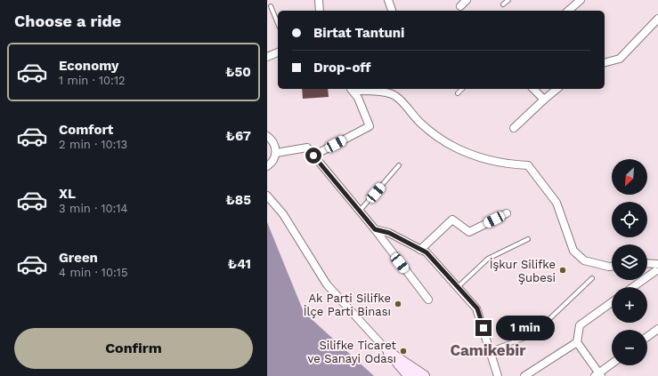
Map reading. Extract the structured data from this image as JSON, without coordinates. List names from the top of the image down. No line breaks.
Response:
{"districts":["Camikebir"],"places":["İşkur Silifke Şubesi","Ak Parti Silifke İlçe Parti Binası","Silifke Ticaret ve Sanayi Odası"],"north":"bottom left","page":{"heading":"Choose a ride","banner":["Birtat Tantuni","Drop-off"],"list":[{"name":"Economy","note":"1 min · 10:12","value":"₺50"},{"name":"Comfort","note":"2 min · 10:13","value":"₺67"},{"name":"XL","note":"3 min · 10:14","value":"₺85"},{"name":"Green","note":"4 min · 10:15","value":"₺41"}],"map_buttons":["+","−"],"bubble":"1 min","buttons":"Confirm"}}
